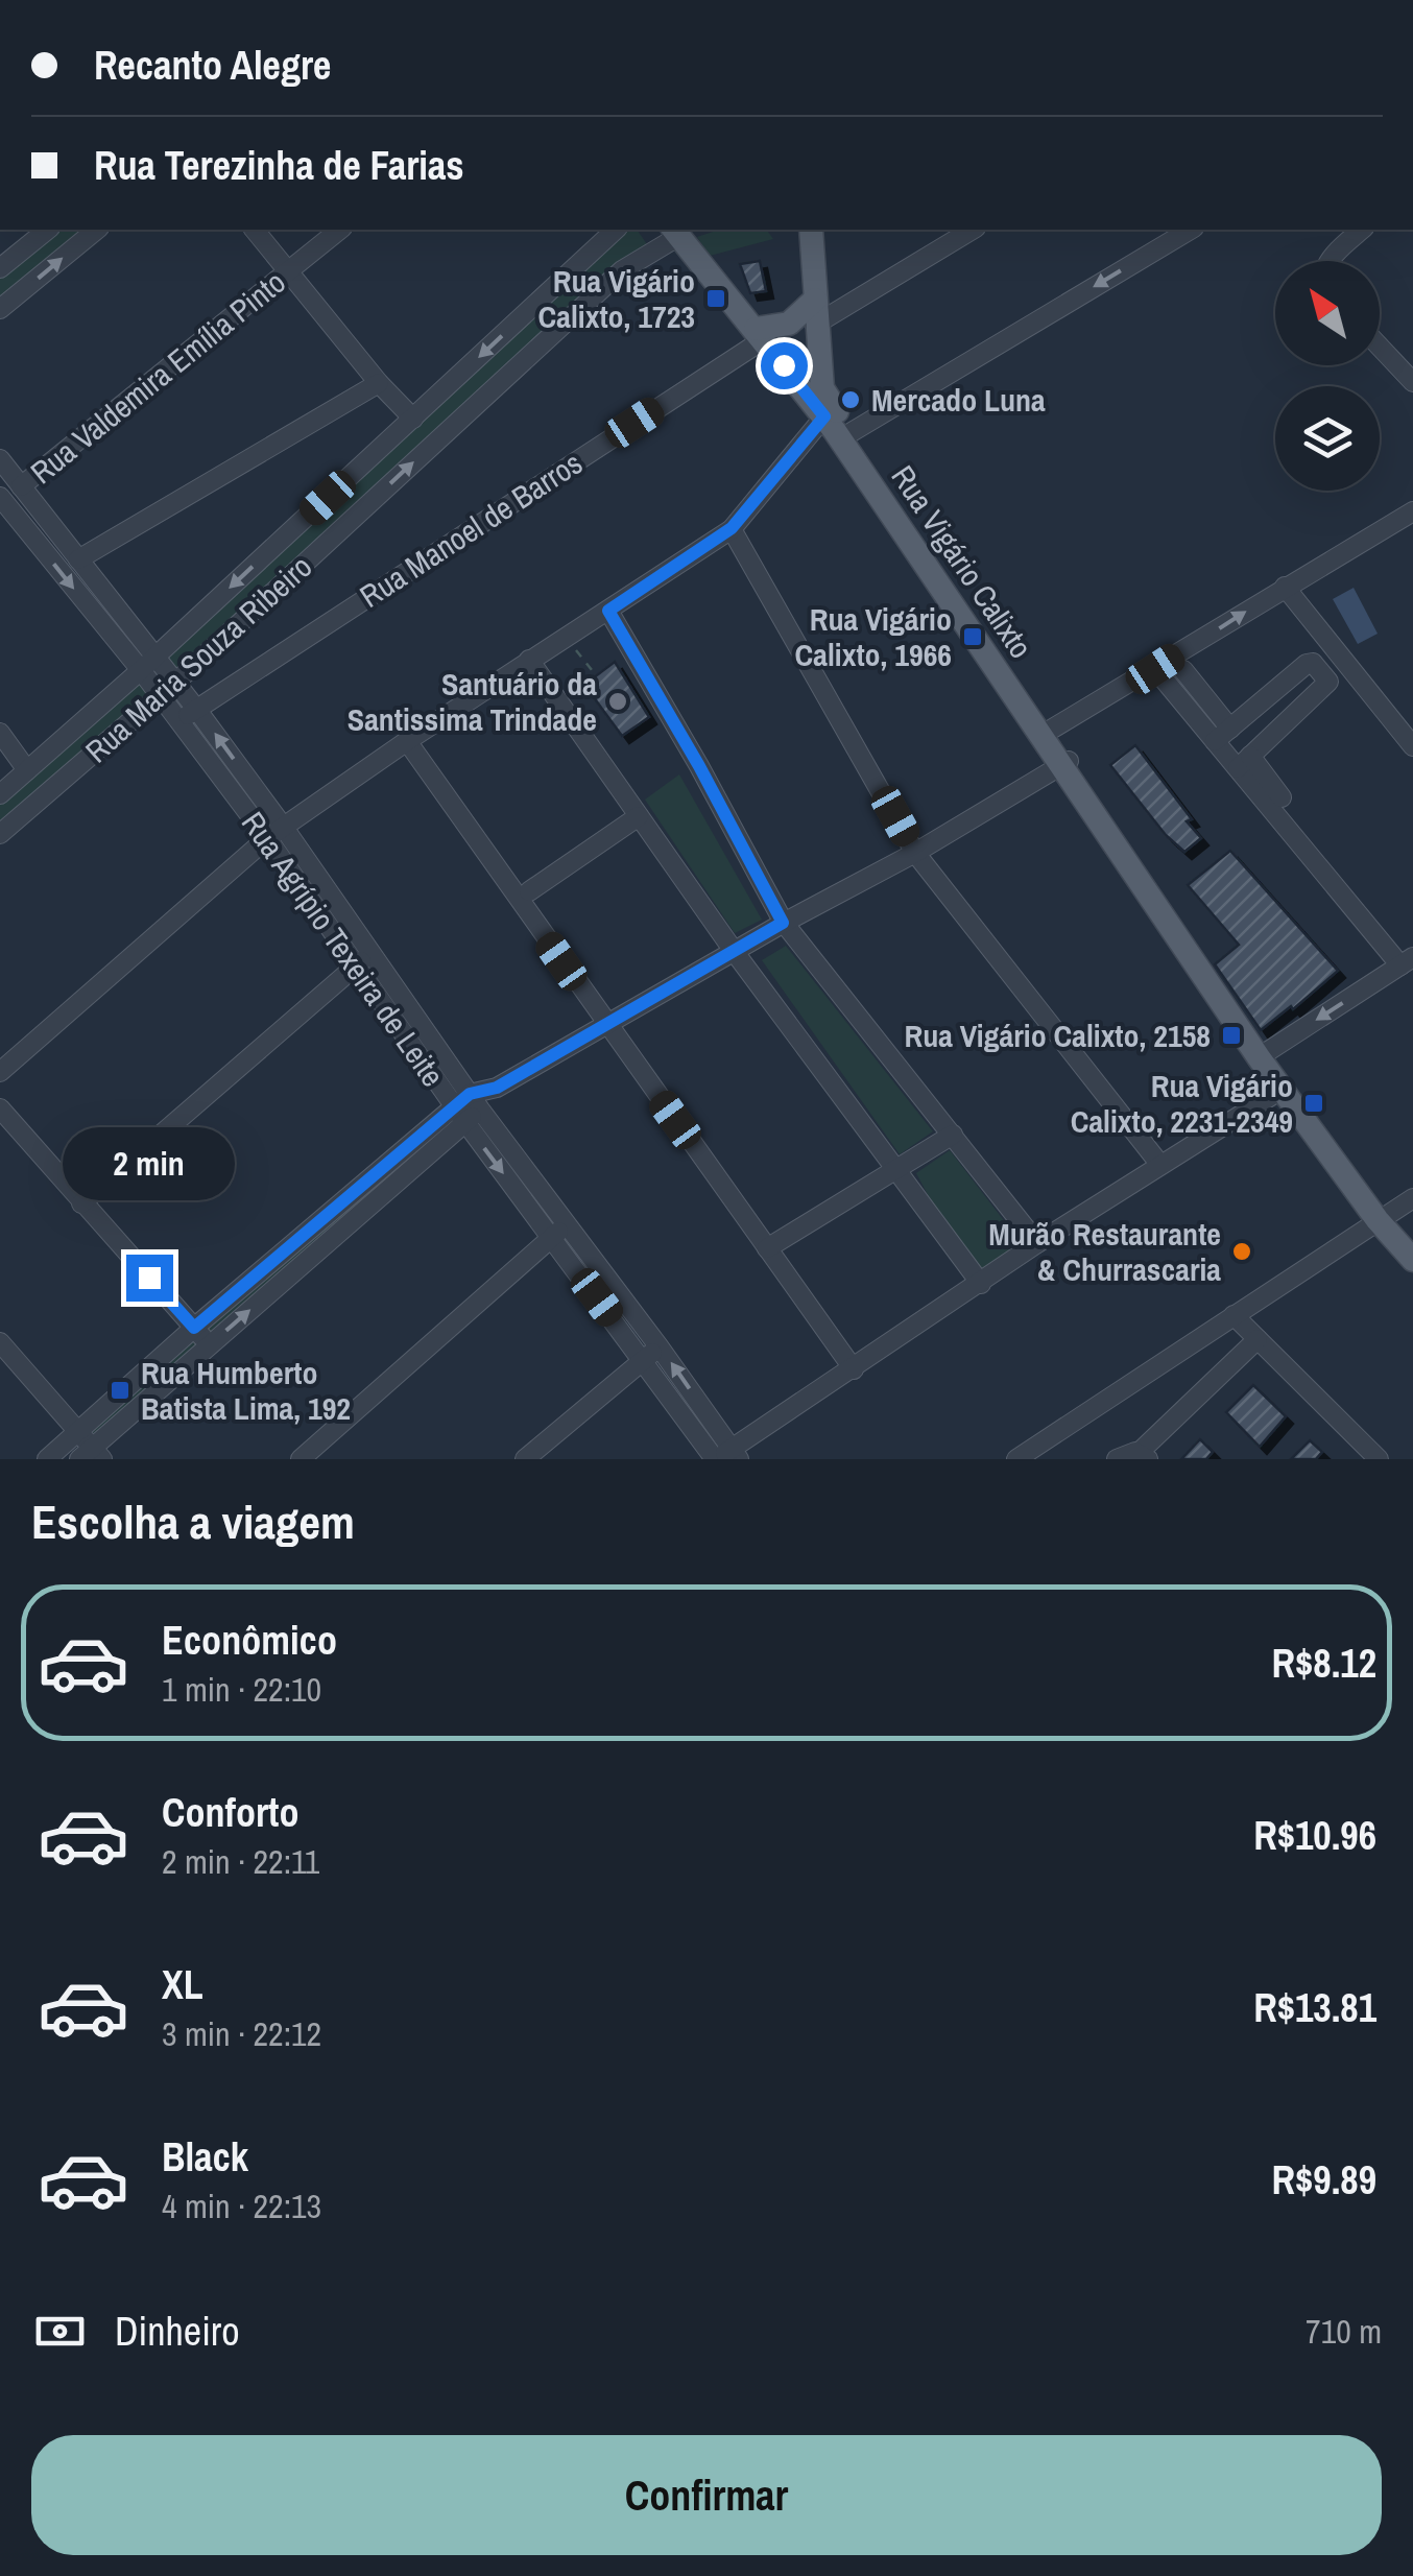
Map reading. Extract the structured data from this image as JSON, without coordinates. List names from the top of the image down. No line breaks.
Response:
{"streets":{"main road":["Rua Vigário Calixto"],"street":["Rua Valdemira Emília Pinto","Rua Manoel de Barros","Rua Maria Souza Ribeiro","Rua Agrípio Texeira de Leite"]},"crossings":[["Rua Valdemira Emília Pinto","Rua Agrípio Texeira de Leite"],["Rua Manoel de Barros","Rua Vigário Calixto"],["Rua Manoel de Barros","Rua Agrípio Texeira de Leite"],["Rua Vigário Calixto","Rua Maria Souza Ribeiro"],["Rua Maria Souza Ribeiro","Rua Agrípio Texeira de Leite"]],"places":{"transit":["Rua Vigário Calixto, 1723","Rua Vigário Calixto, 1966","Rua Vigário Calixto, 2158","Rua Vigário Calixto, 2231-2349","Rua Humberto Batista Lima, 192"],"other":["Mercado Luna","Santuário da Santissima Trindade","Murão Restaurante & Churrascaria"]},"north":"top left","page":{"banner":["Recanto Alegre","Rua Terezinha de Farias"],"bubble":"2 min","heading":"Escolha a viagem","list":[{"name":"Econômico","note":"1 min · 22:10","value":"R$8.12"},{"name":"Conforto","note":"2 min · 22:11","value":"R$10.96"},{"name":"XL","note":"3 min · 22:12","value":"R$13.81"},{"name":"Black","note":"4 min · 22:13","value":"R$9.89"}],"pay":["Dinheiro","710 m"],"buttons":"Confirmar"}}
